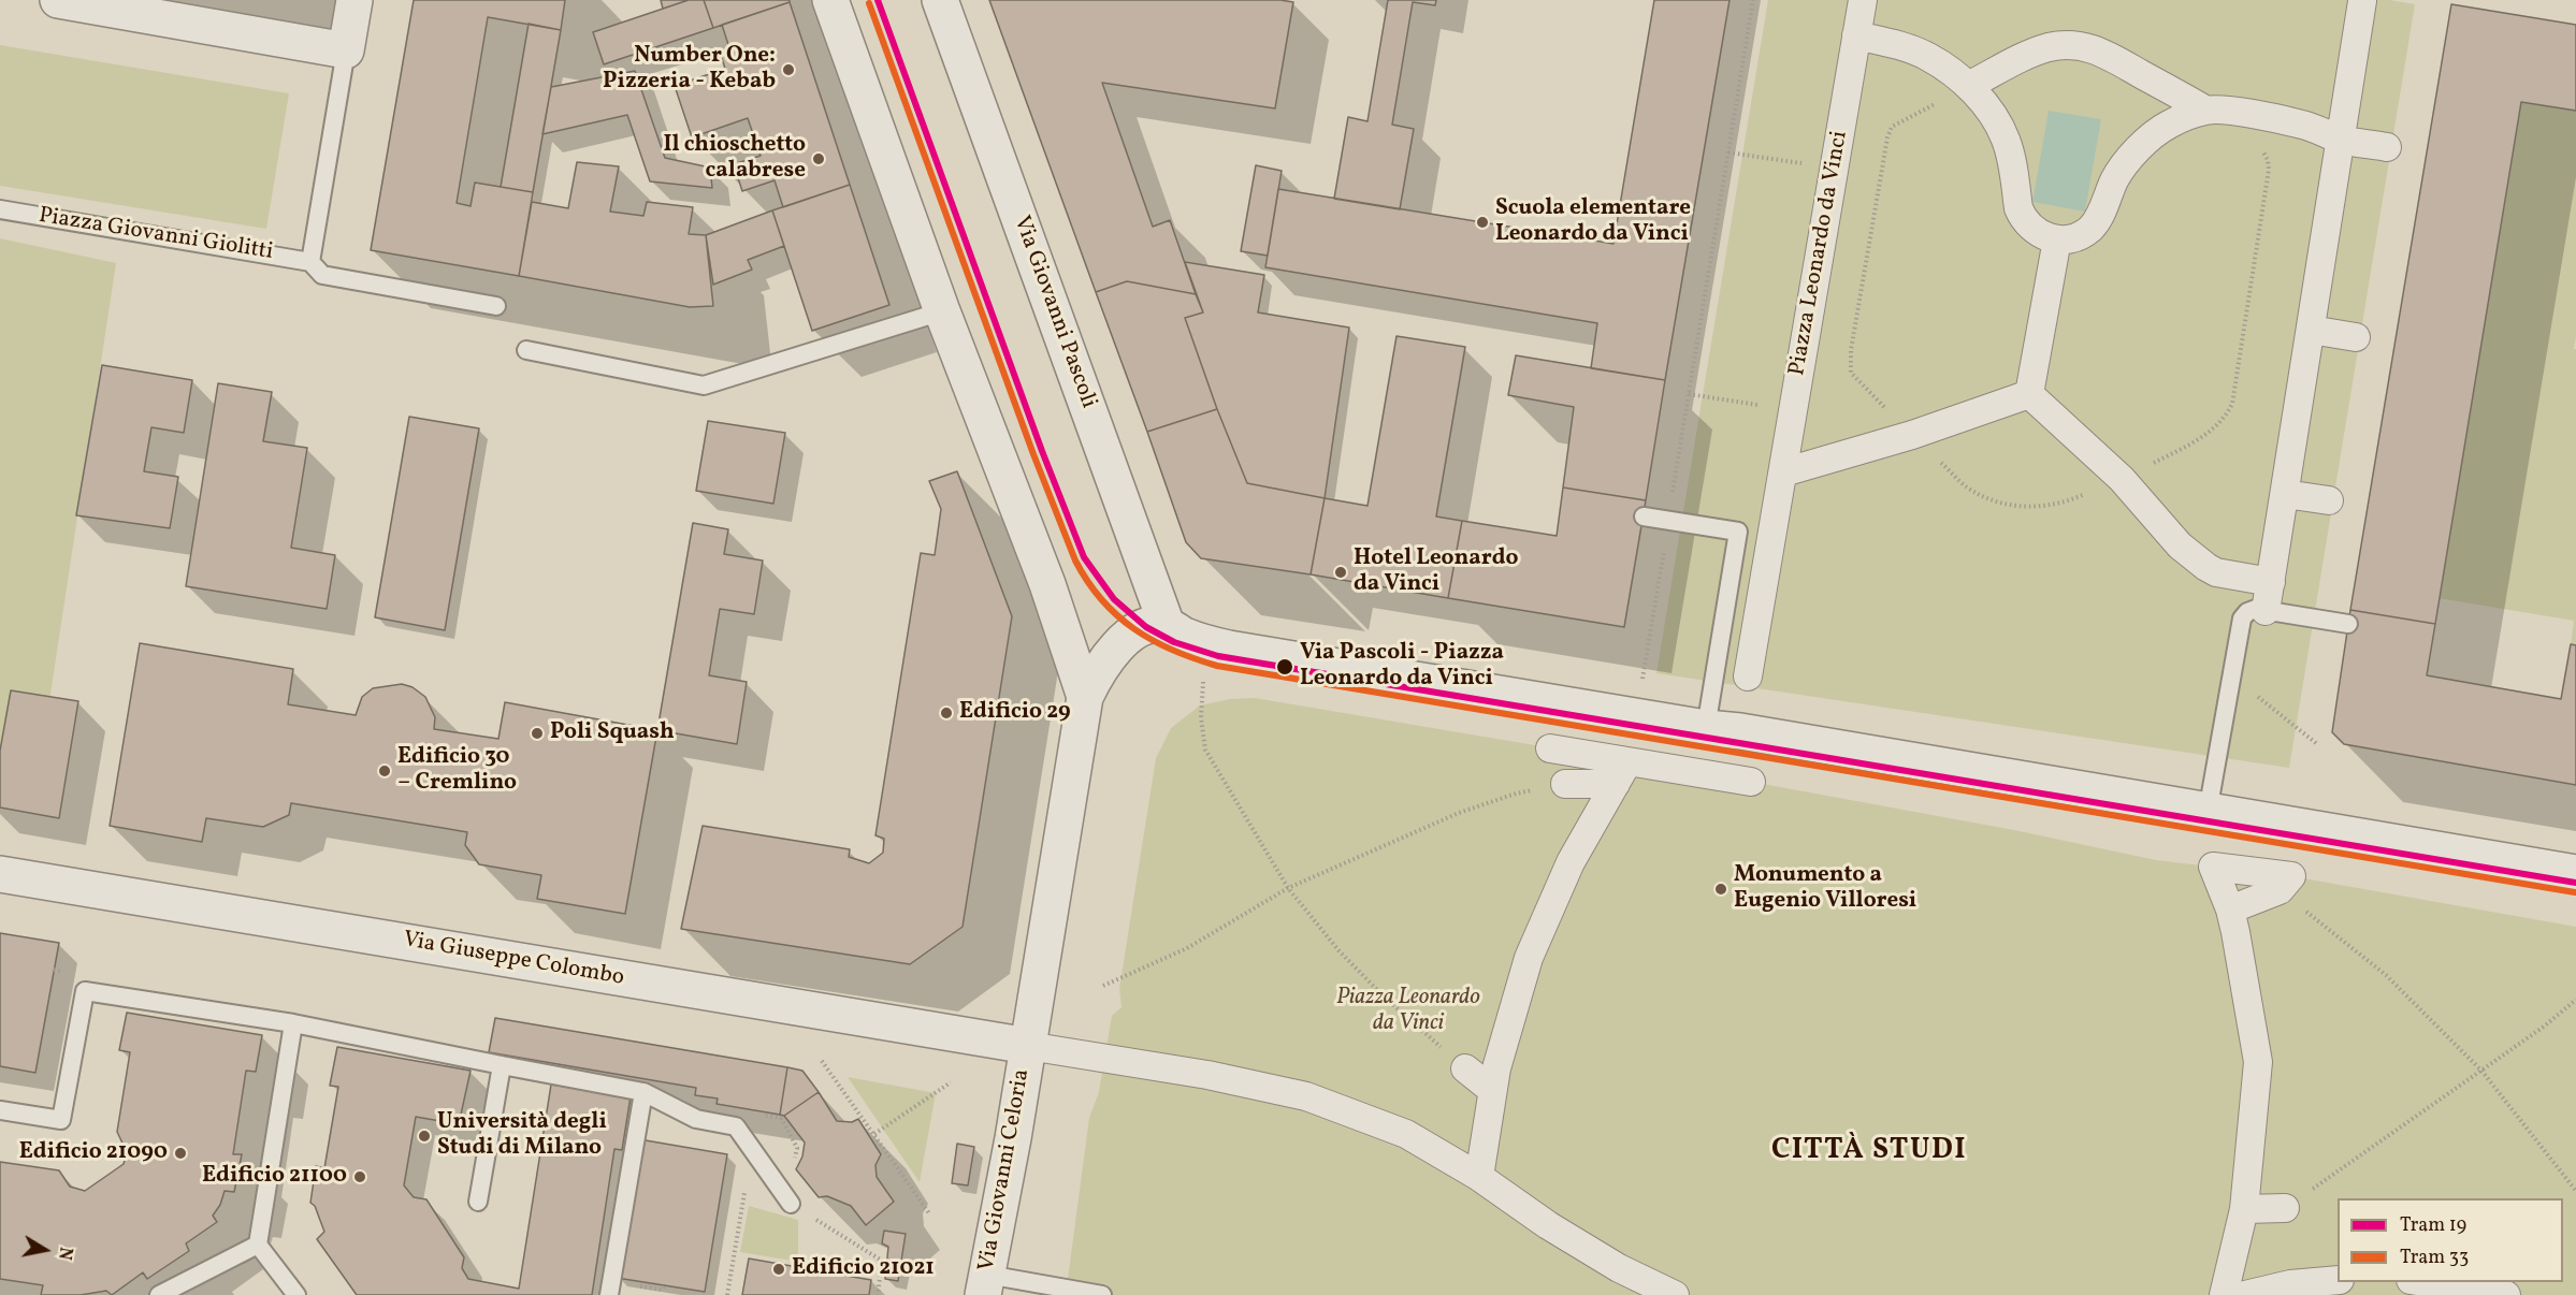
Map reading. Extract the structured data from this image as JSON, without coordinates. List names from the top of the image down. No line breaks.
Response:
{"streets":{"street":["Piazza Leonardo da Vinci","Via Giovanni Pascoli","Via Giuseppe Colombo","Via Giovanni Celoria"],"lane":["Piazza Giovanni Giolitti"]},"crossings":[["Via Giuseppe Colombo","Via Giovanni Celoria"]],"districts":["CITTÀ STUDI"],"parks":["Piazza Leonardo da Vinci"],"places":["Number One: Pizzeria - Kebab","Il chioschetto calabrese","Scuola elementare Leonardo da Vinci","Hotel Leonardo da Vinci","Via Pascoli - Piazza Leonardo da Vinci","Edificio 29","Poli Squash","Edificio 30 – Cremlino","Monumento a Eugenio Villoresi","Università degli Studi di Milano","Edificio 21090","Edificio 21100","Edificio 21021"],"lines":["tram line 19","tram line 33"],"legend":["Tram 19","Tram 33"],"north":"right"}
